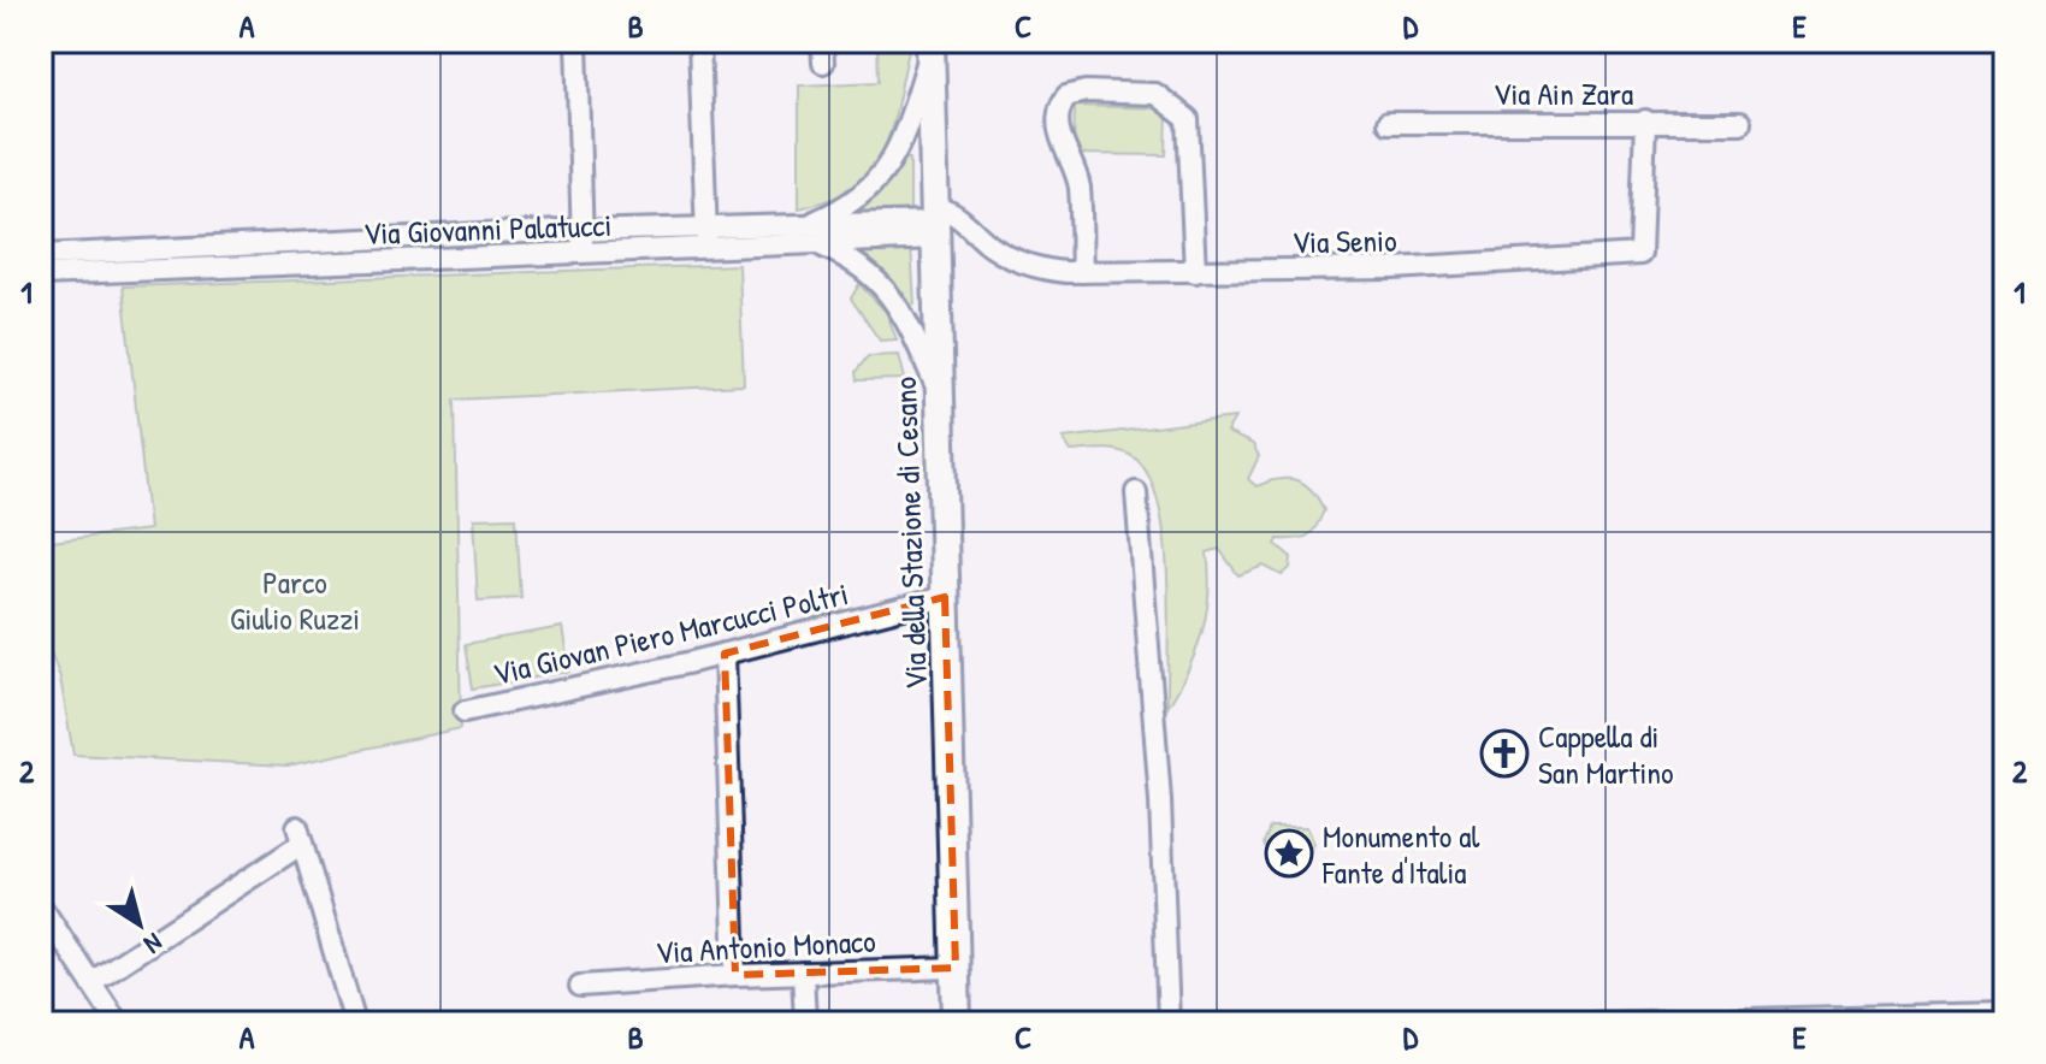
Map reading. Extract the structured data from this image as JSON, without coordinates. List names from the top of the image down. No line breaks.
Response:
{"streets":{"street":["Via Ain Zara","Via Giovanni Palatucci","Via Senio","Via della Stazione di Cesano","Via Giovan Piero Marcucci Poltri","Via Antonio Monaco"]},"crossings":[["Via Ain Zara","Via Senio"],["Via Giovanni Palatucci","Via Senio"],["Via Giovanni Palatucci","Via della Stazione di Cesano"],["Via Senio","Via della Stazione di Cesano"],["Via della Stazione di Cesano","Via Giovan Piero Marcucci Poltri"],["Via della Stazione di Cesano","Via Antonio Monaco"]],"parks":["Parco Giulio Ruzzi"],"places":{"church":["Cappella di San Martino"],"place":["Monumento al Fante d'Italia"]},"north":"bottom right","grid":{"columns":["A","B","C","D","E"],"rows":["1","2"]}}
